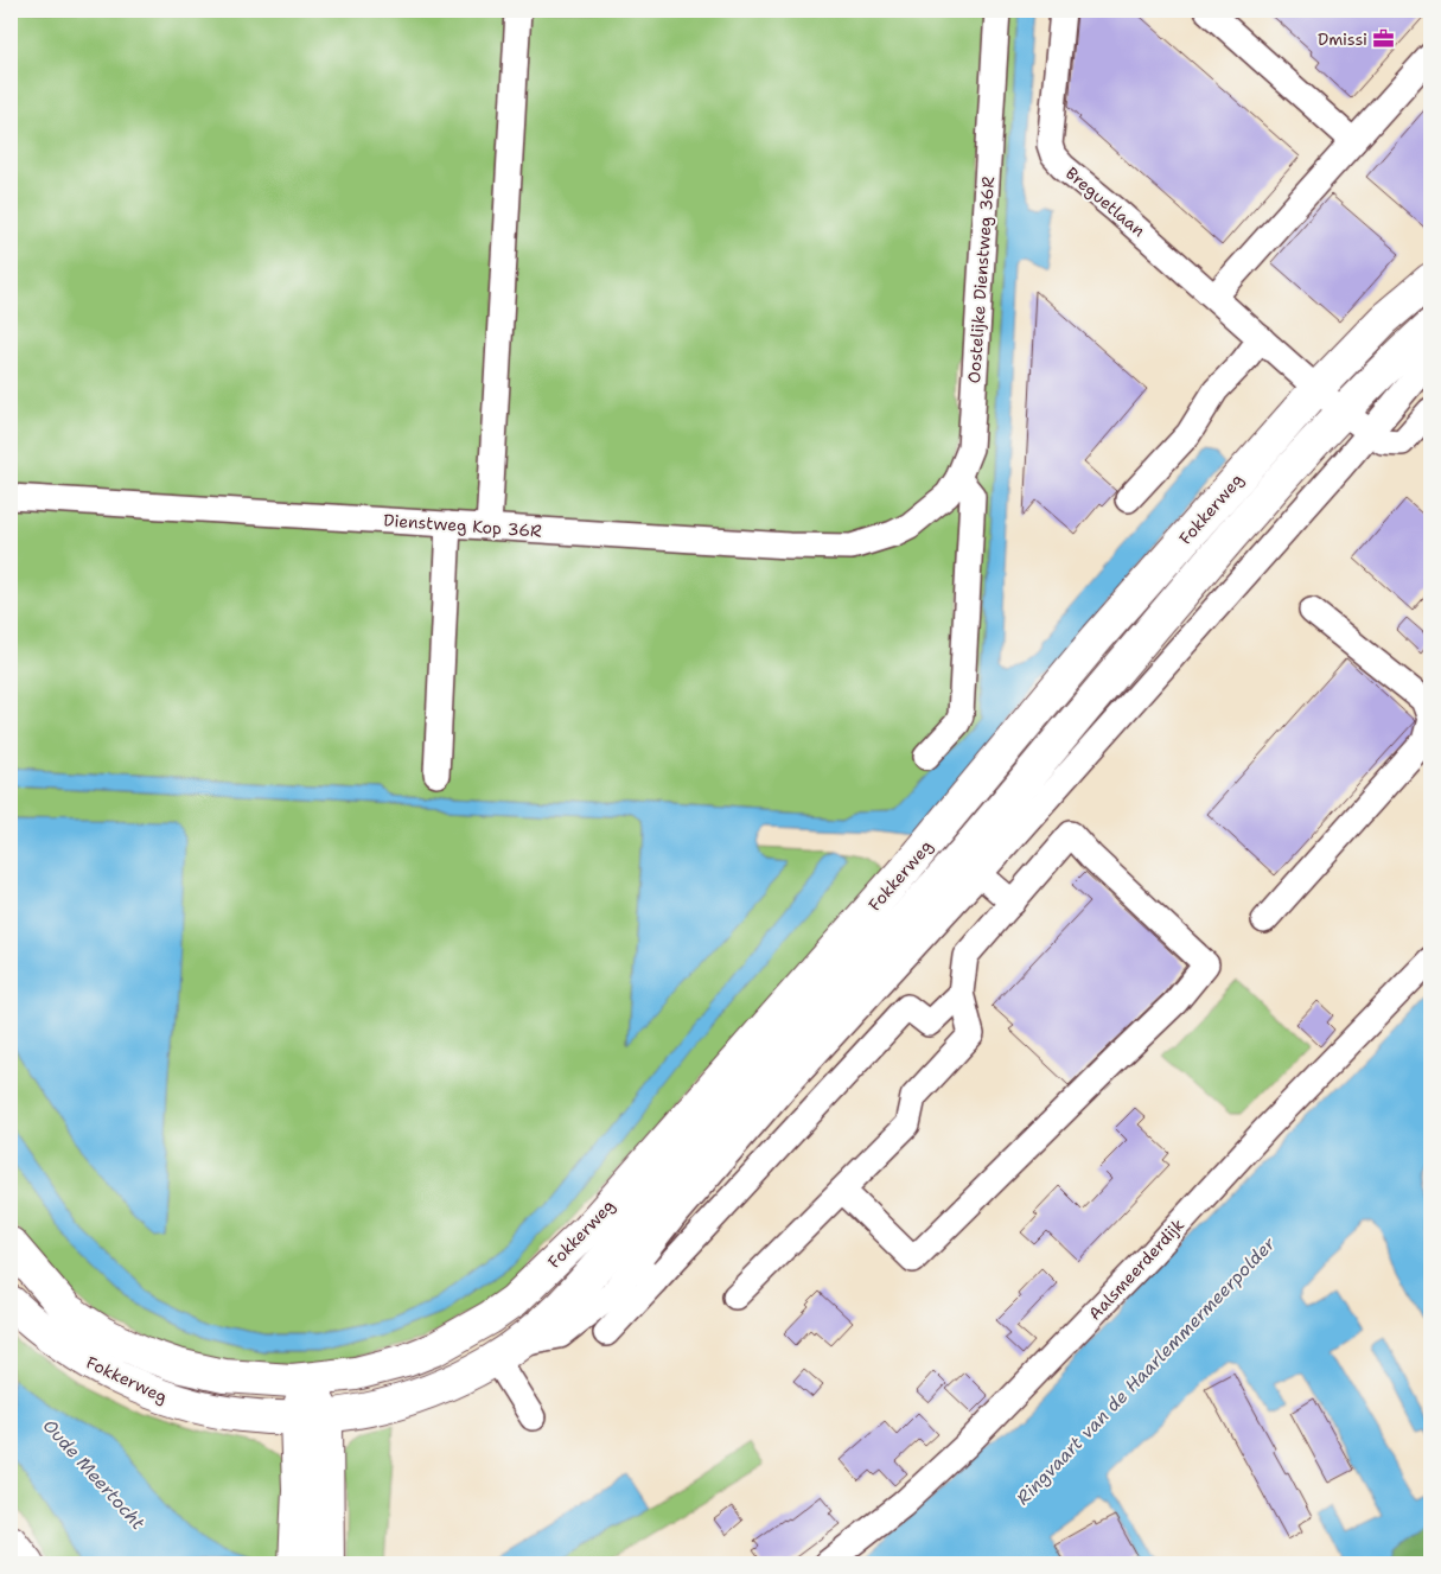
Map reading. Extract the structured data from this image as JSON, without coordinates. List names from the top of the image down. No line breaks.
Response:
{"streets":{"main road":["Fokkerweg"],"street":["Breguetlaan","Oostelijke Dienstweg 36R","Dienstweg Kop 36R","Aalsmeerderdijk"]},"crossings":[["Breguetlaan","Fokkerweg"],["Oostelijke Dienstweg 36R","Dienstweg Kop 36R"]],"water":["Ringvaart van de Haarlemmermeerpolder","Oude Meertocht"],"places":{"office":["Dmissi"]}}
